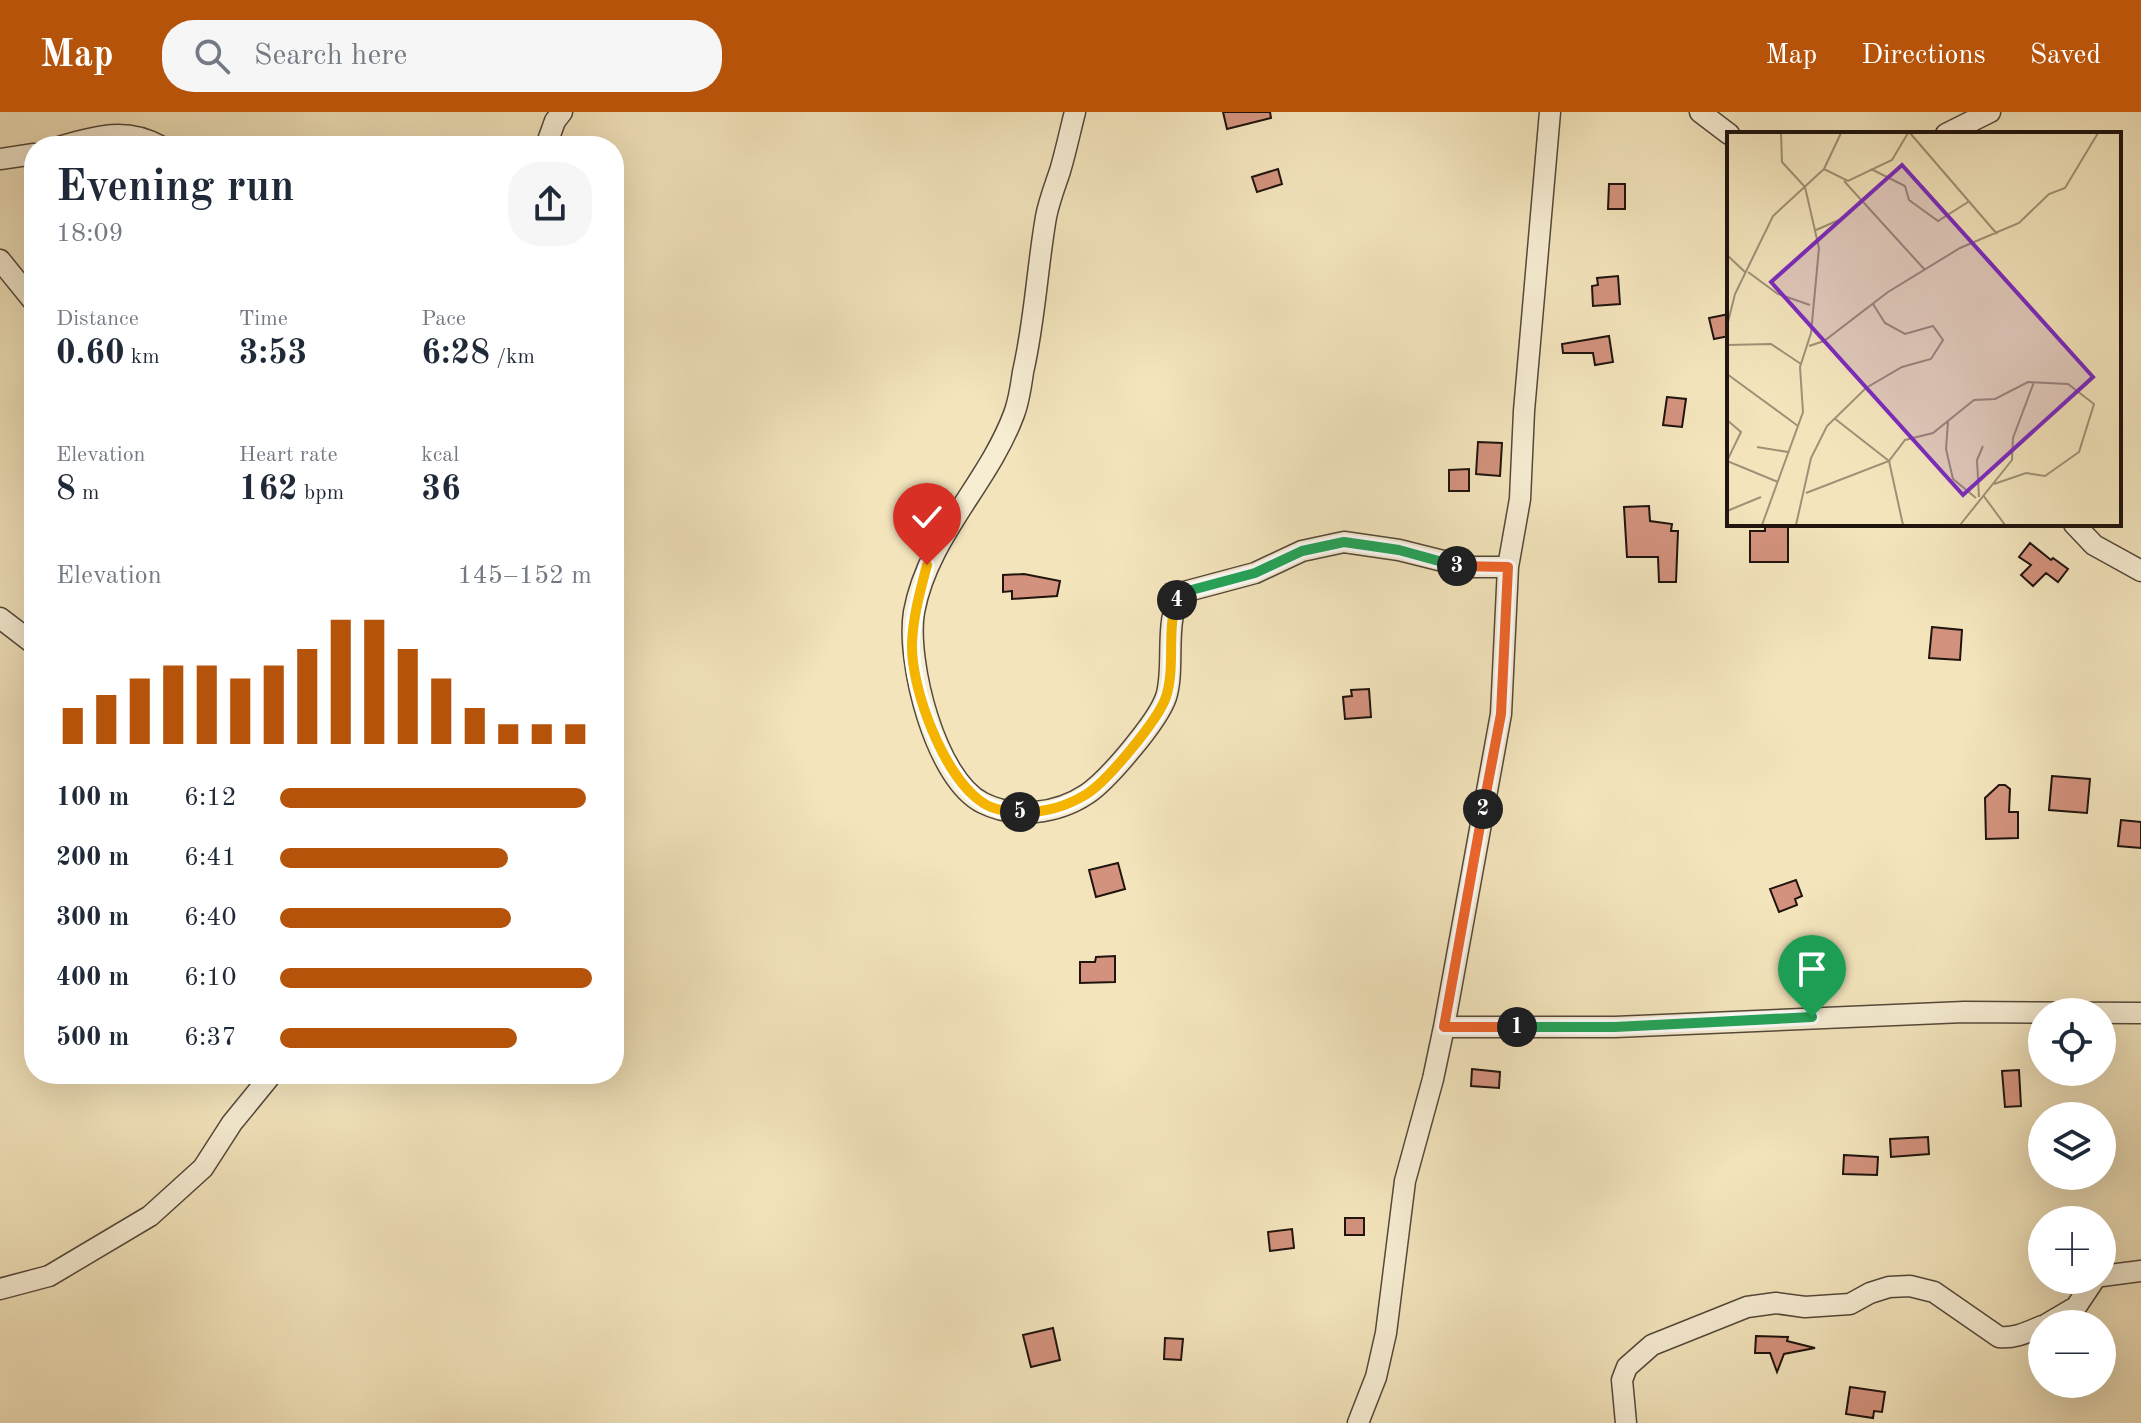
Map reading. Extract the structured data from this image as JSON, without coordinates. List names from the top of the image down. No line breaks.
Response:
{"page":{"header":"Map","search":"Search here","nav":["Map","Directions","Saved"],"heading":["Evening run","18:09"],"stats":[["Distance","0.60 km"],["Time","3:53"],["Pace","6:28 /km"],["Elevation","8 m"],["Heart rate","162 bpm"],["kcal","36"]],"chart":["Elevation","145–152 m"],"pins":["3","4","2","5","1"],"list":[{"name":"100 m","note":"6:12"},{"name":"200 m","note":"6:41"},{"name":"300 m","note":"6:40"},{"name":"400 m","note":"6:10"},{"name":"500 m","note":"6:37"}],"map_buttons":["+","−"]}}
